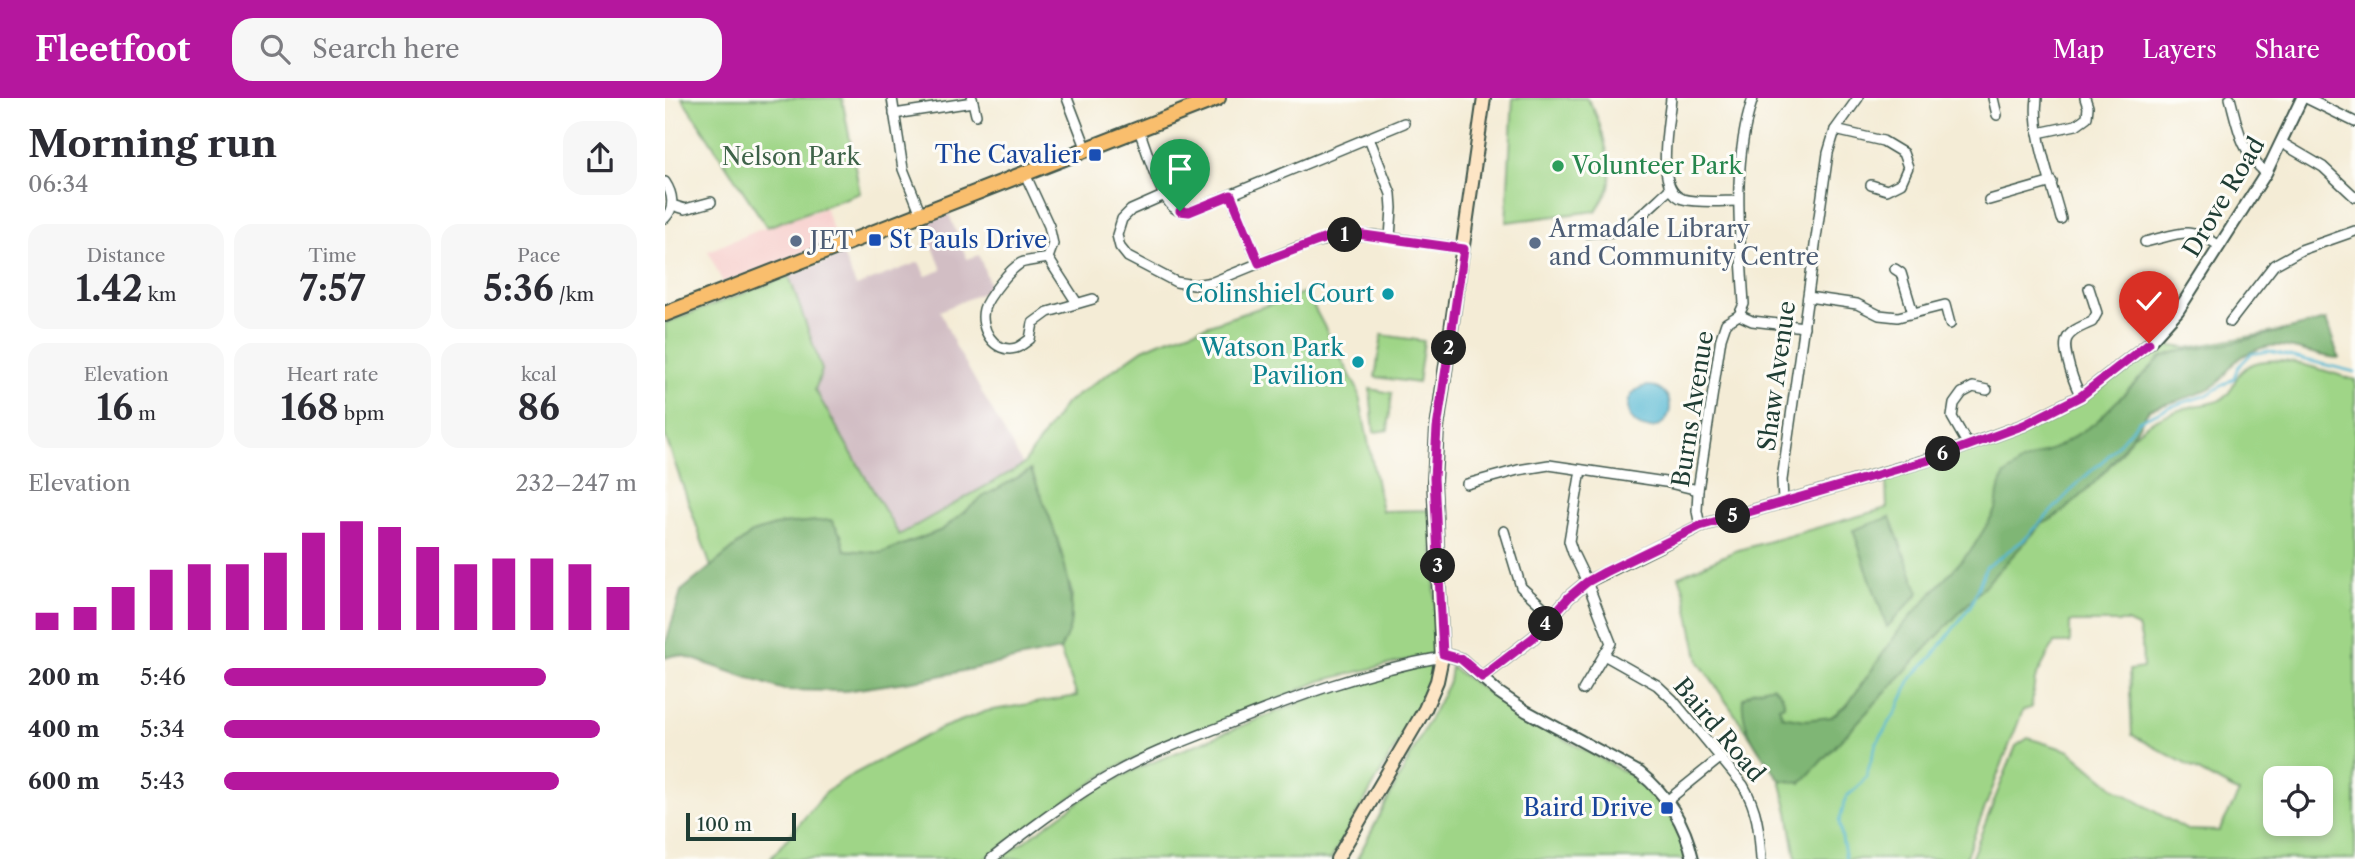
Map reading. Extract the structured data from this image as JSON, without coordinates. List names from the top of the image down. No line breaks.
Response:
{"streets":{"street":["Drove Road","Shaw Avenue","Burns Avenue","Baird Road"]},"crossings":[["Drove Road","Shaw Avenue"],["Drove Road","Burns Avenue"]],"parks":["Nelson Park"],"places":{"transit":["The Cavalier","St Pauls Drive","Baird Drive"],"other":["Volunteer Park","JET","Armadale Library and Community Centre","Colinshiel Court","Watson Park Pavilion"]},"scale_bar":"100 m","page":{"header":"Fleetfoot","search":"Search here","nav":["Map","Layers","Share"],"heading":["Morning run","06:34"],"stats":[["Distance","1.42 km"],["Time","7:57"],["Pace","5:36 /km"],["Elevation","16 m"],["Heart rate","168 bpm"],["kcal","86"]],"pins":["1","2","6","5","3","4"],"chart":["Elevation","232–247 m"],"list":[{"name":"200 m","note":"5:46"},{"name":"400 m","note":"5:34"},{"name":"600 m","note":"5:43"}],"scale":"100 m"}}
